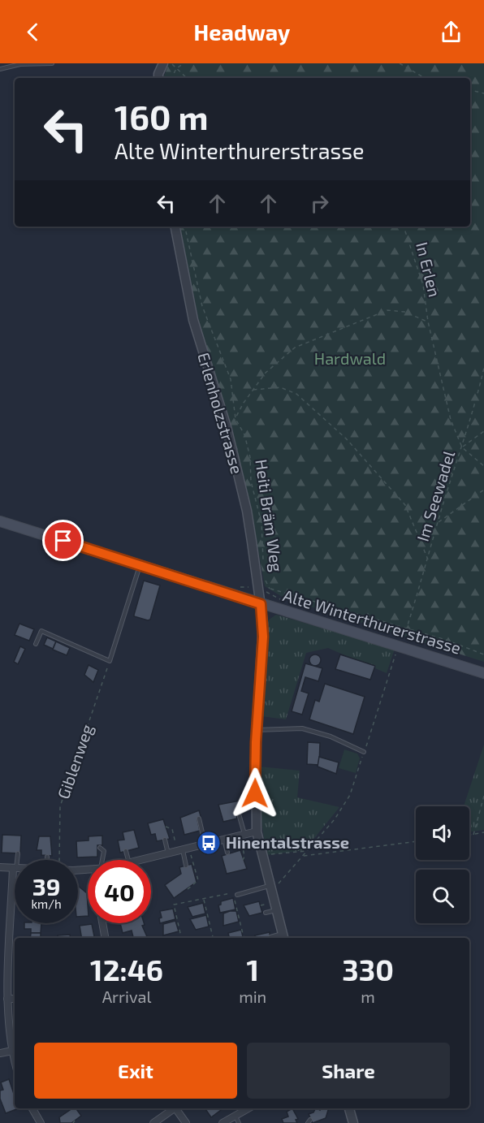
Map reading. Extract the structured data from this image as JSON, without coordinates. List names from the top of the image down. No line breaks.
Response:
{"streets":{"main road":["Alte Winterthurerstrasse"],"street":["Erlenholzstrasse"],"path":["In Erlen","Im Seewadel","Heiti Bräm Weg","Giblenweg"]},"crossings":[["In Erlen","Im Seewadel"],["Erlenholzstrasse","Alte Winterthurerstrasse"],["Im Seewadel","Heiti Bräm Weg"]],"parks":["Hardwald"],"places":{"bus stop":["Hinentalstrasse"]},"page":{"header":"Headway","turn":["160 m","Alte Winterthurerstrasse"],"speed":"39 km/h","limit":"40","eta":["12:46","Arrival","1","min","330","m"],"buttons":["Exit","Share"]}}
